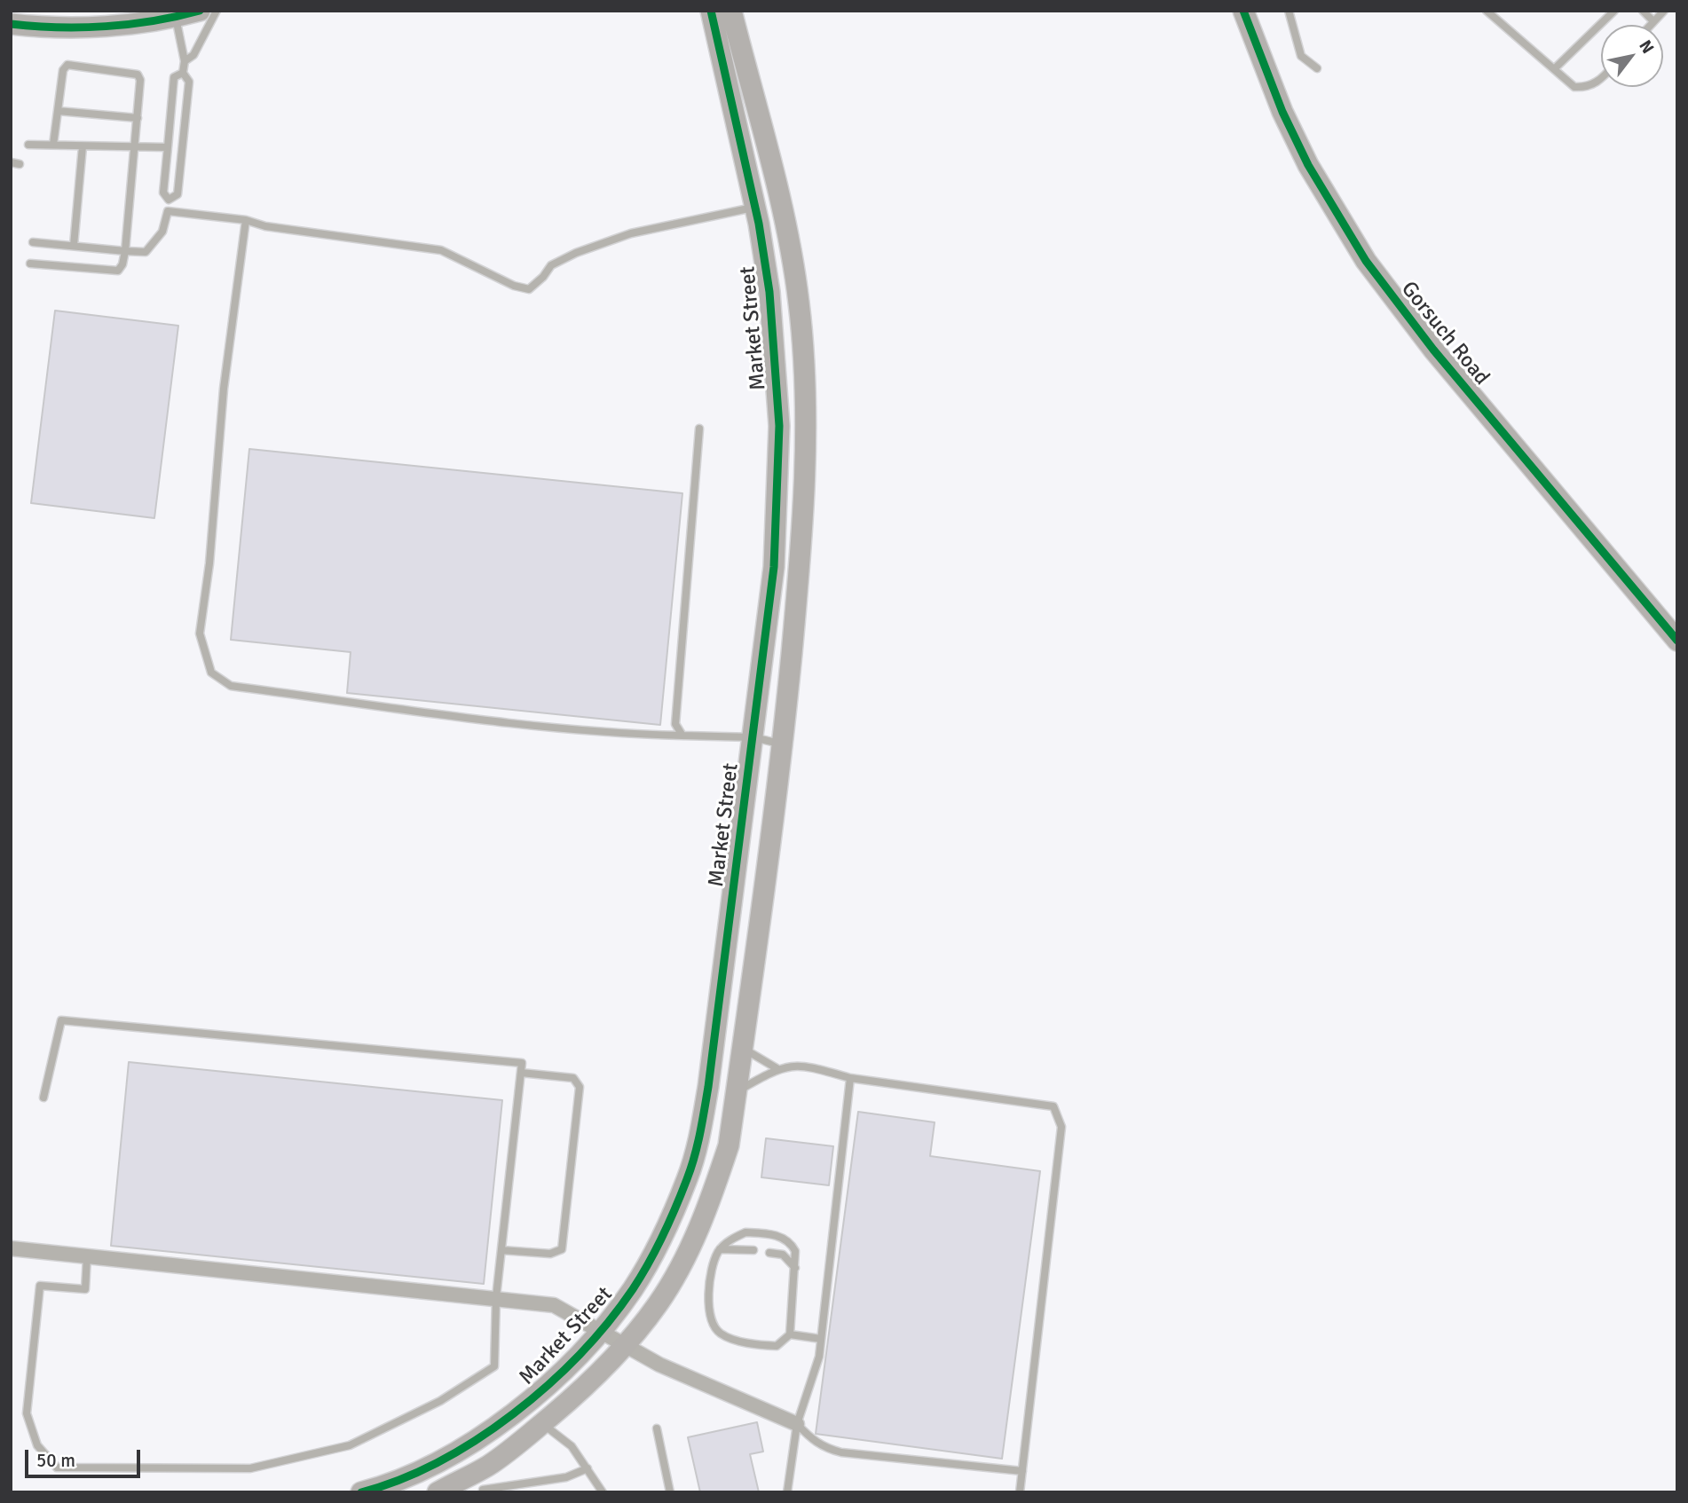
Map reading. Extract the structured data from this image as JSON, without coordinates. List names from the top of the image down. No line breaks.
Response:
{"streets":{"street":["Market Street","Gorsuch Road"]},"scale_bar":"50 m","north":"top right"}
